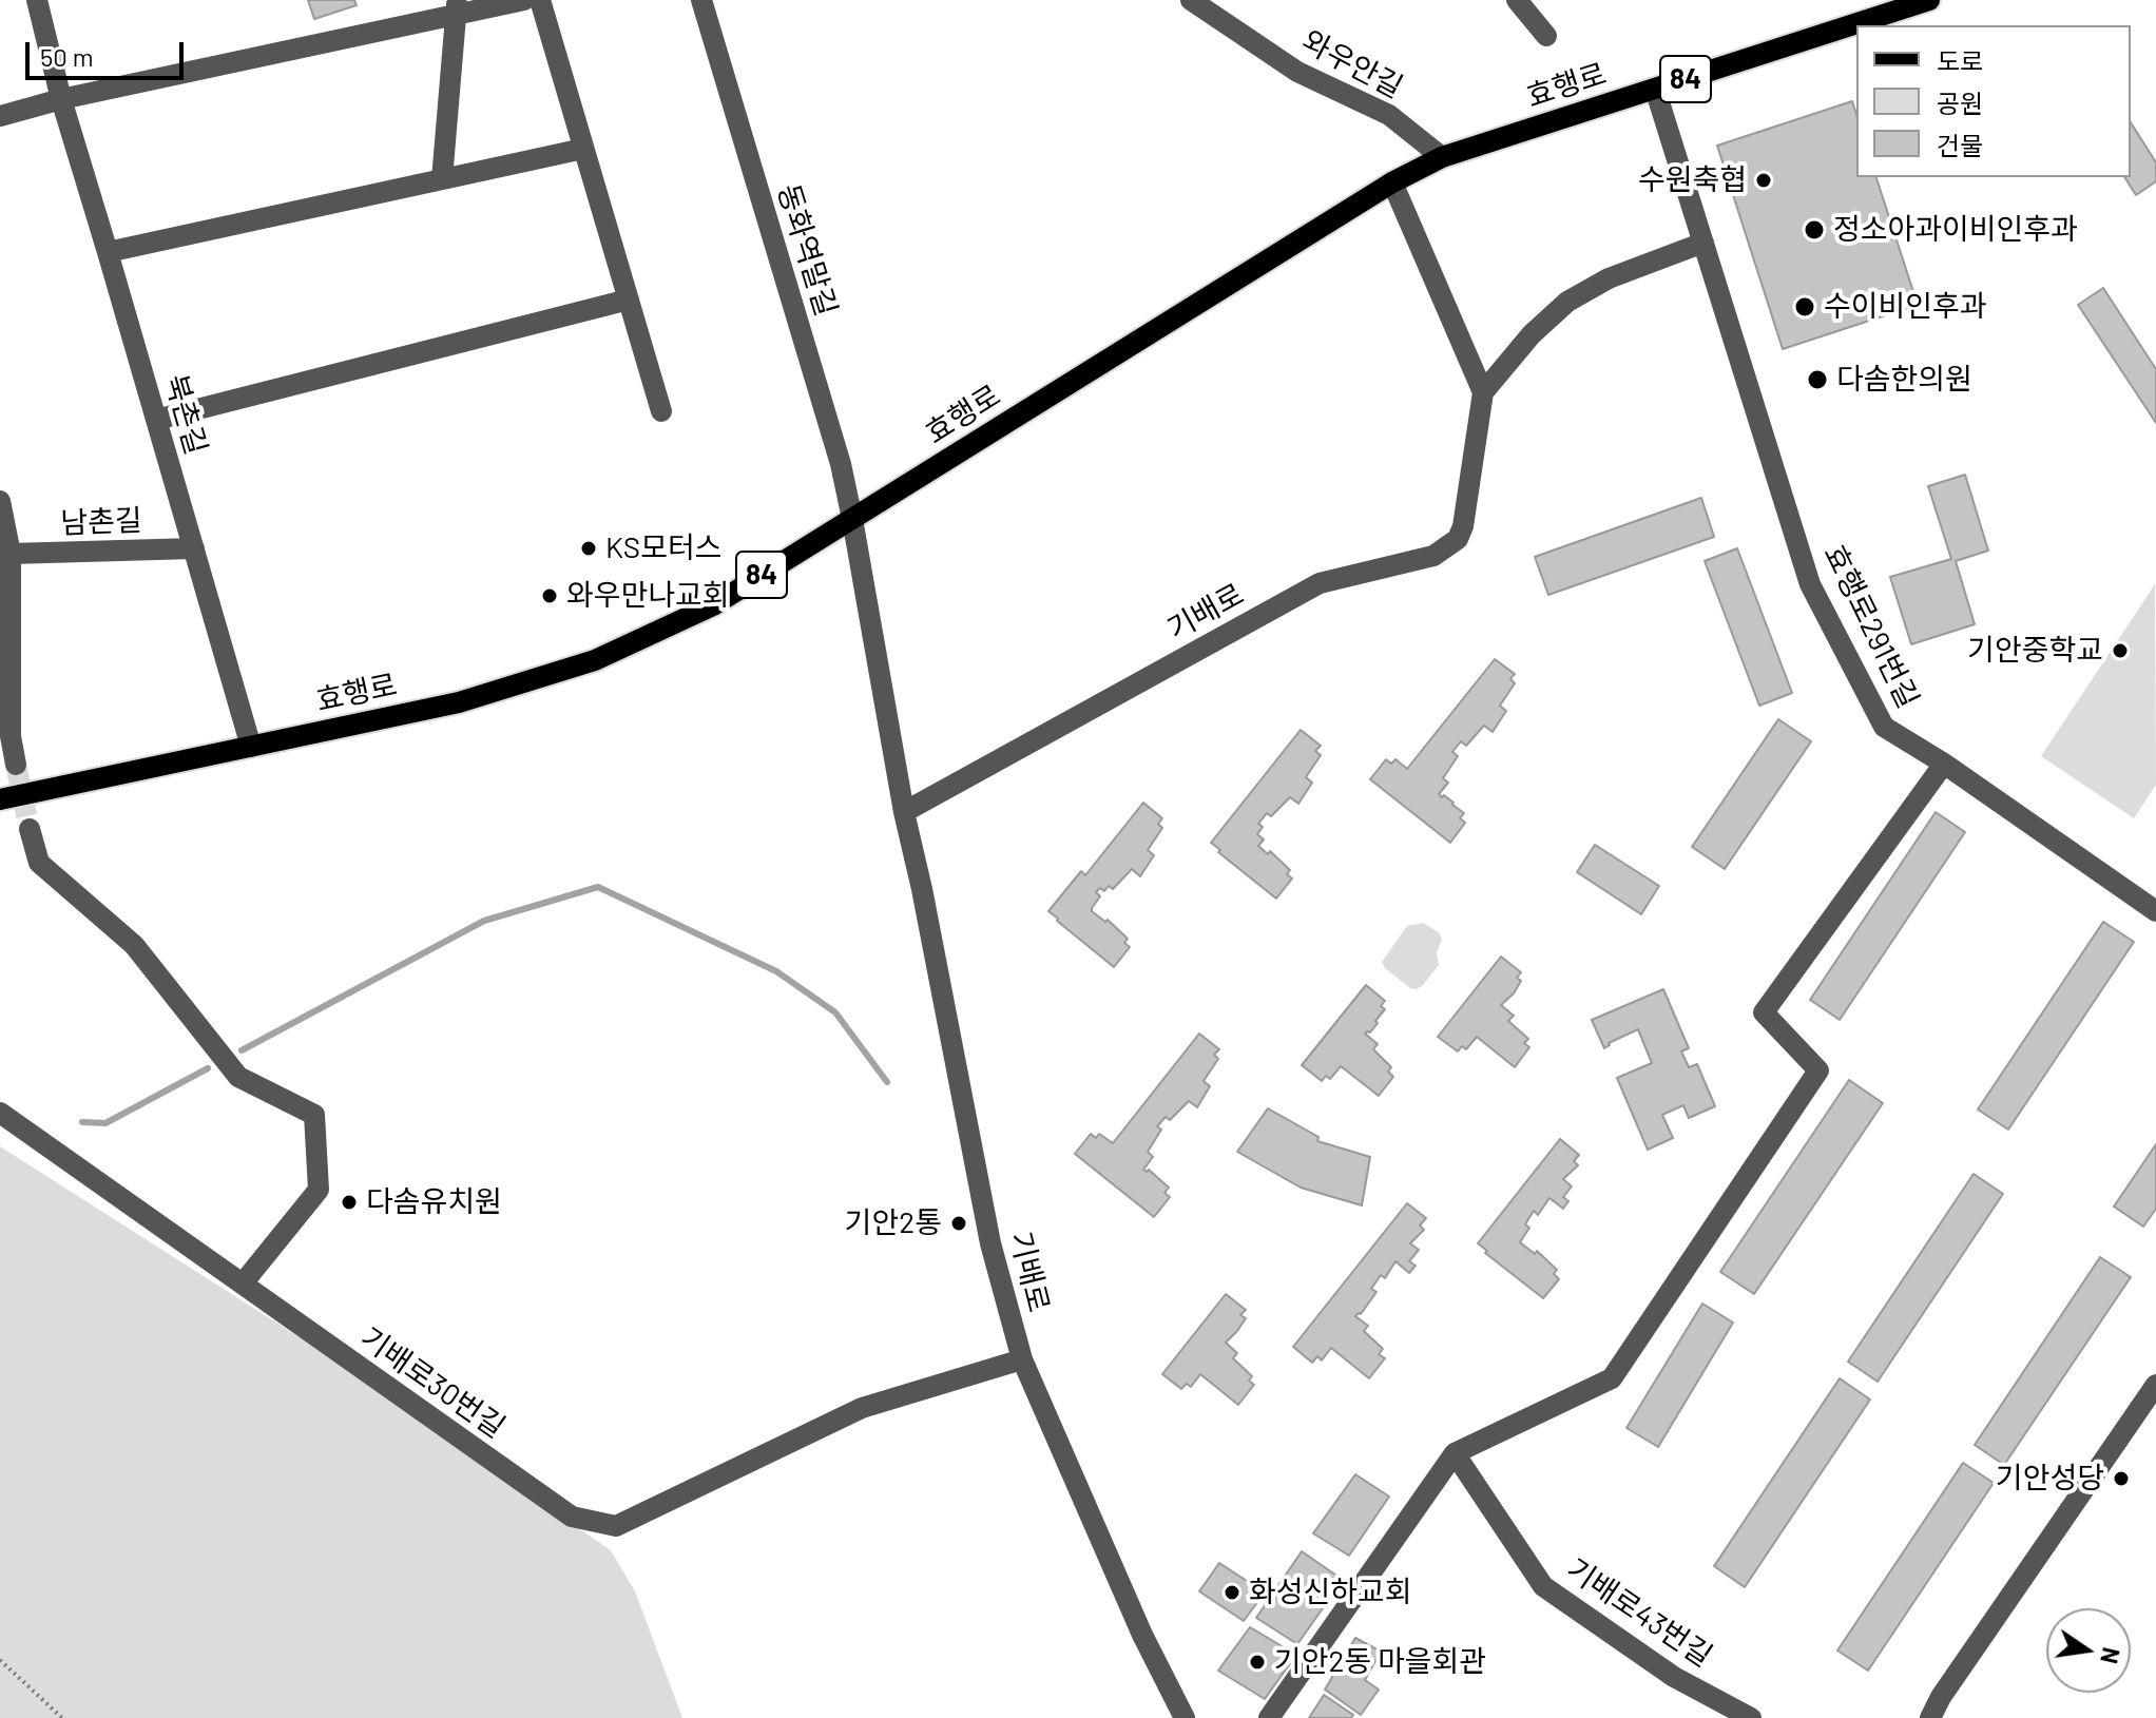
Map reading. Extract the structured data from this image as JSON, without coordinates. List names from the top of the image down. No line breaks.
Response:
{"streets":{"main road":["84","효행로"],"street":["와우안길","동화역말길","북촌길","남촌길","기배로","효행로291번길","기배로30번길","기배로43번길"]},"crossings":[["와우안길","효행로"],["효행로","동화역말길"],["효행로","북촌길"],["효행로","기배로"],["효행로","효행로291번길"],["동화역말길","기배로"],["북촌길","남촌길"],["기배로","기배로30번길"]],"places":["수원축협","정소아과이비인후과","수이비인후과","다솜한의원","KS모터스","와우만나교회","기안중학교","다솜유치원","기안2통","기안성당","화성신하교회","기안2동 마을회관"],"legend":["도로","공원","건물"],"scale_bar":"50 m","north":"right"}
